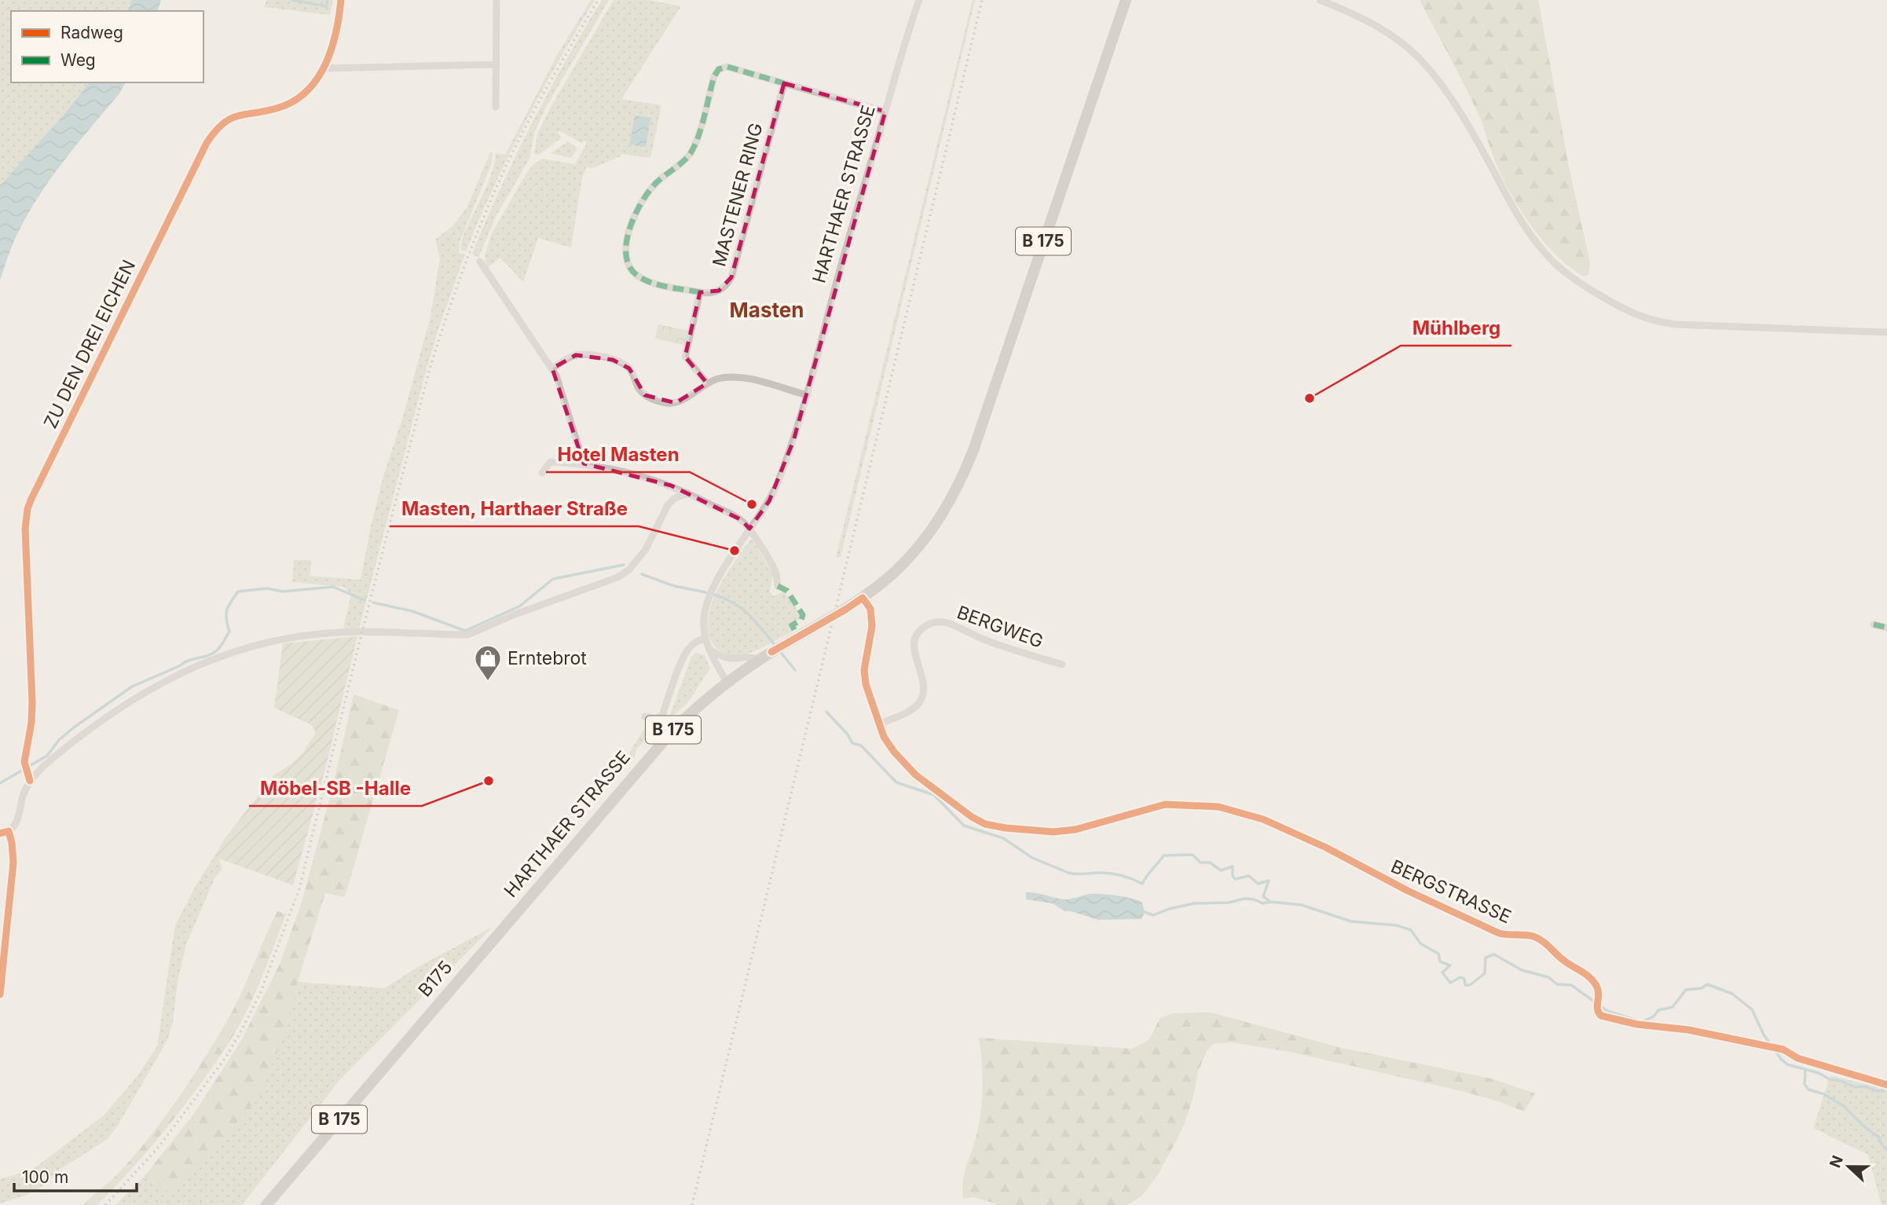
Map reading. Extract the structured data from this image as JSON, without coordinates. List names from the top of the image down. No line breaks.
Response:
{"streets":{"main road":["HARTHAER STRASSE","B 175","B175"],"street":["MASTENER RING","ZU DEN DREI EICHEN","BERGWEG","BERGSTRASSE"]},"crossings":[["HARTHAER STRASSE","MASTENER RING"],["HARTHAER STRASSE","B 175"],["HARTHAER STRASSE","BERGSTRASSE"],["HARTHAER STRASSE","B175"],["B 175","BERGSTRASSE"],["BERGWEG","BERGSTRASSE"]],"districts":["Masten"],"places":{"other":["Mühlberg","Hotel Masten","Masten, Harthaer Straße","Möbel-SB -Halle"],"shop":["Erntebrot"]},"legend":["Radweg","Weg"],"scale_bar":"100 m","north":"left"}
